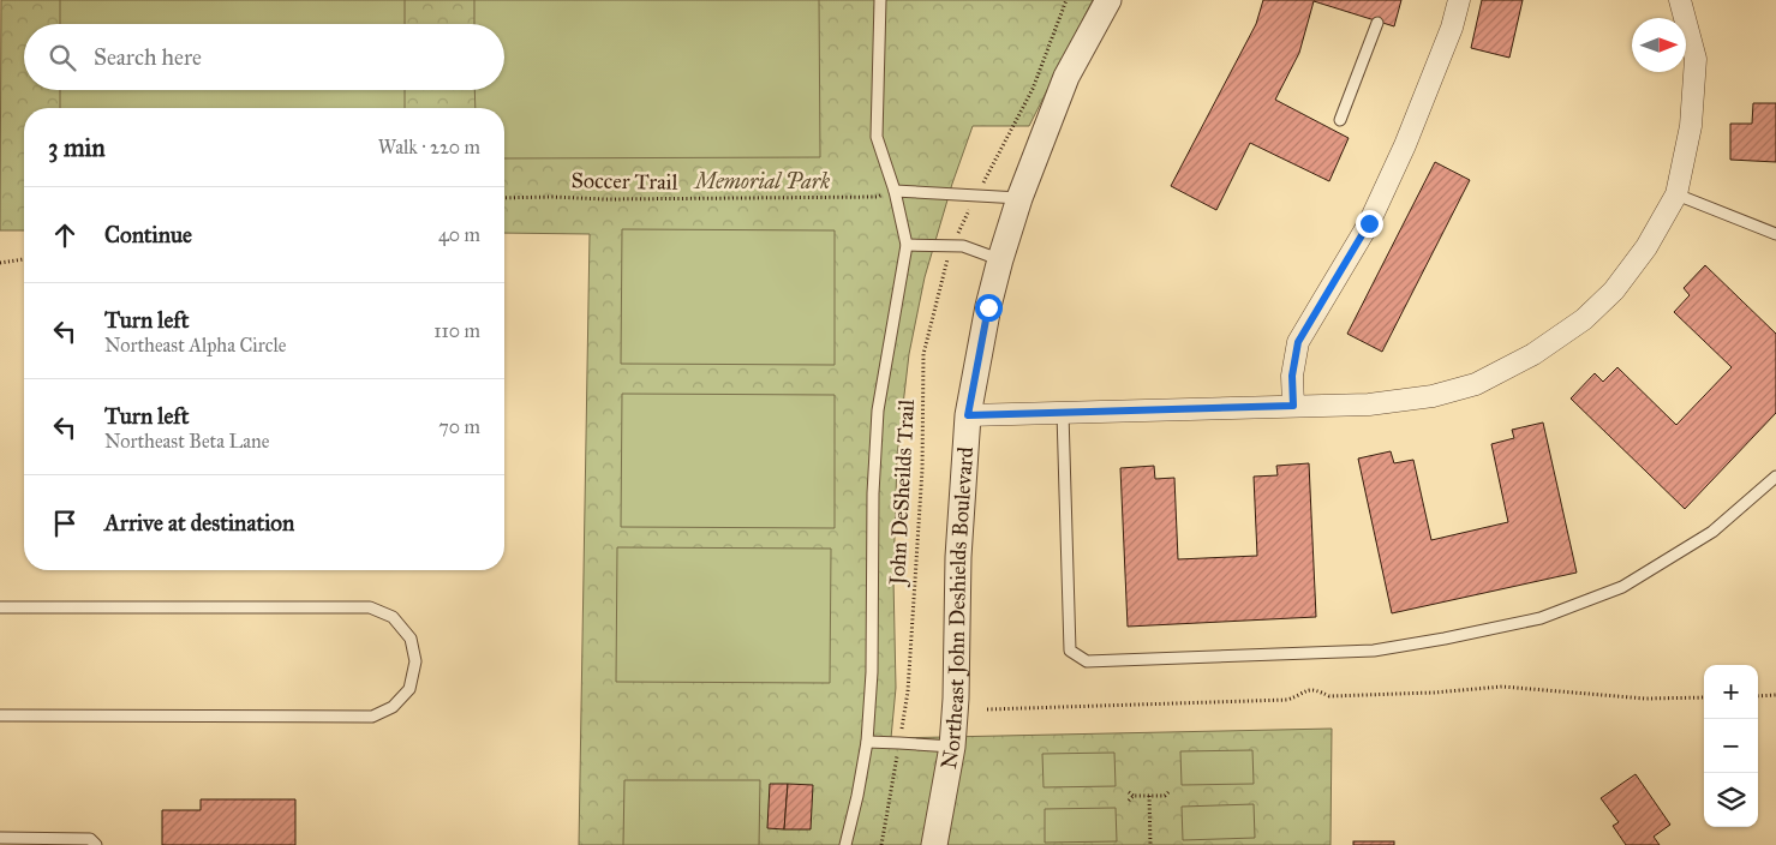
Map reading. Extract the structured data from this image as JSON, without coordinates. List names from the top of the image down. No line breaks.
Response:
{"streets":{"street":["Northeast John Deshields Boulevard"],"path":["Soccer Trail","John DeSheilds Trail"]},"parks":["Memorial Park"],"north":"right","page":{"search":"Search here","heading":["3 min","Walk · 220 m"],"list":[["Continue","40 m"],["Turn left","Northeast Alpha Circle","110 m"],["Turn left","Northeast Beta Lane","70 m"],"Arrive at destination"],"map_buttons":["+","−"]}}
